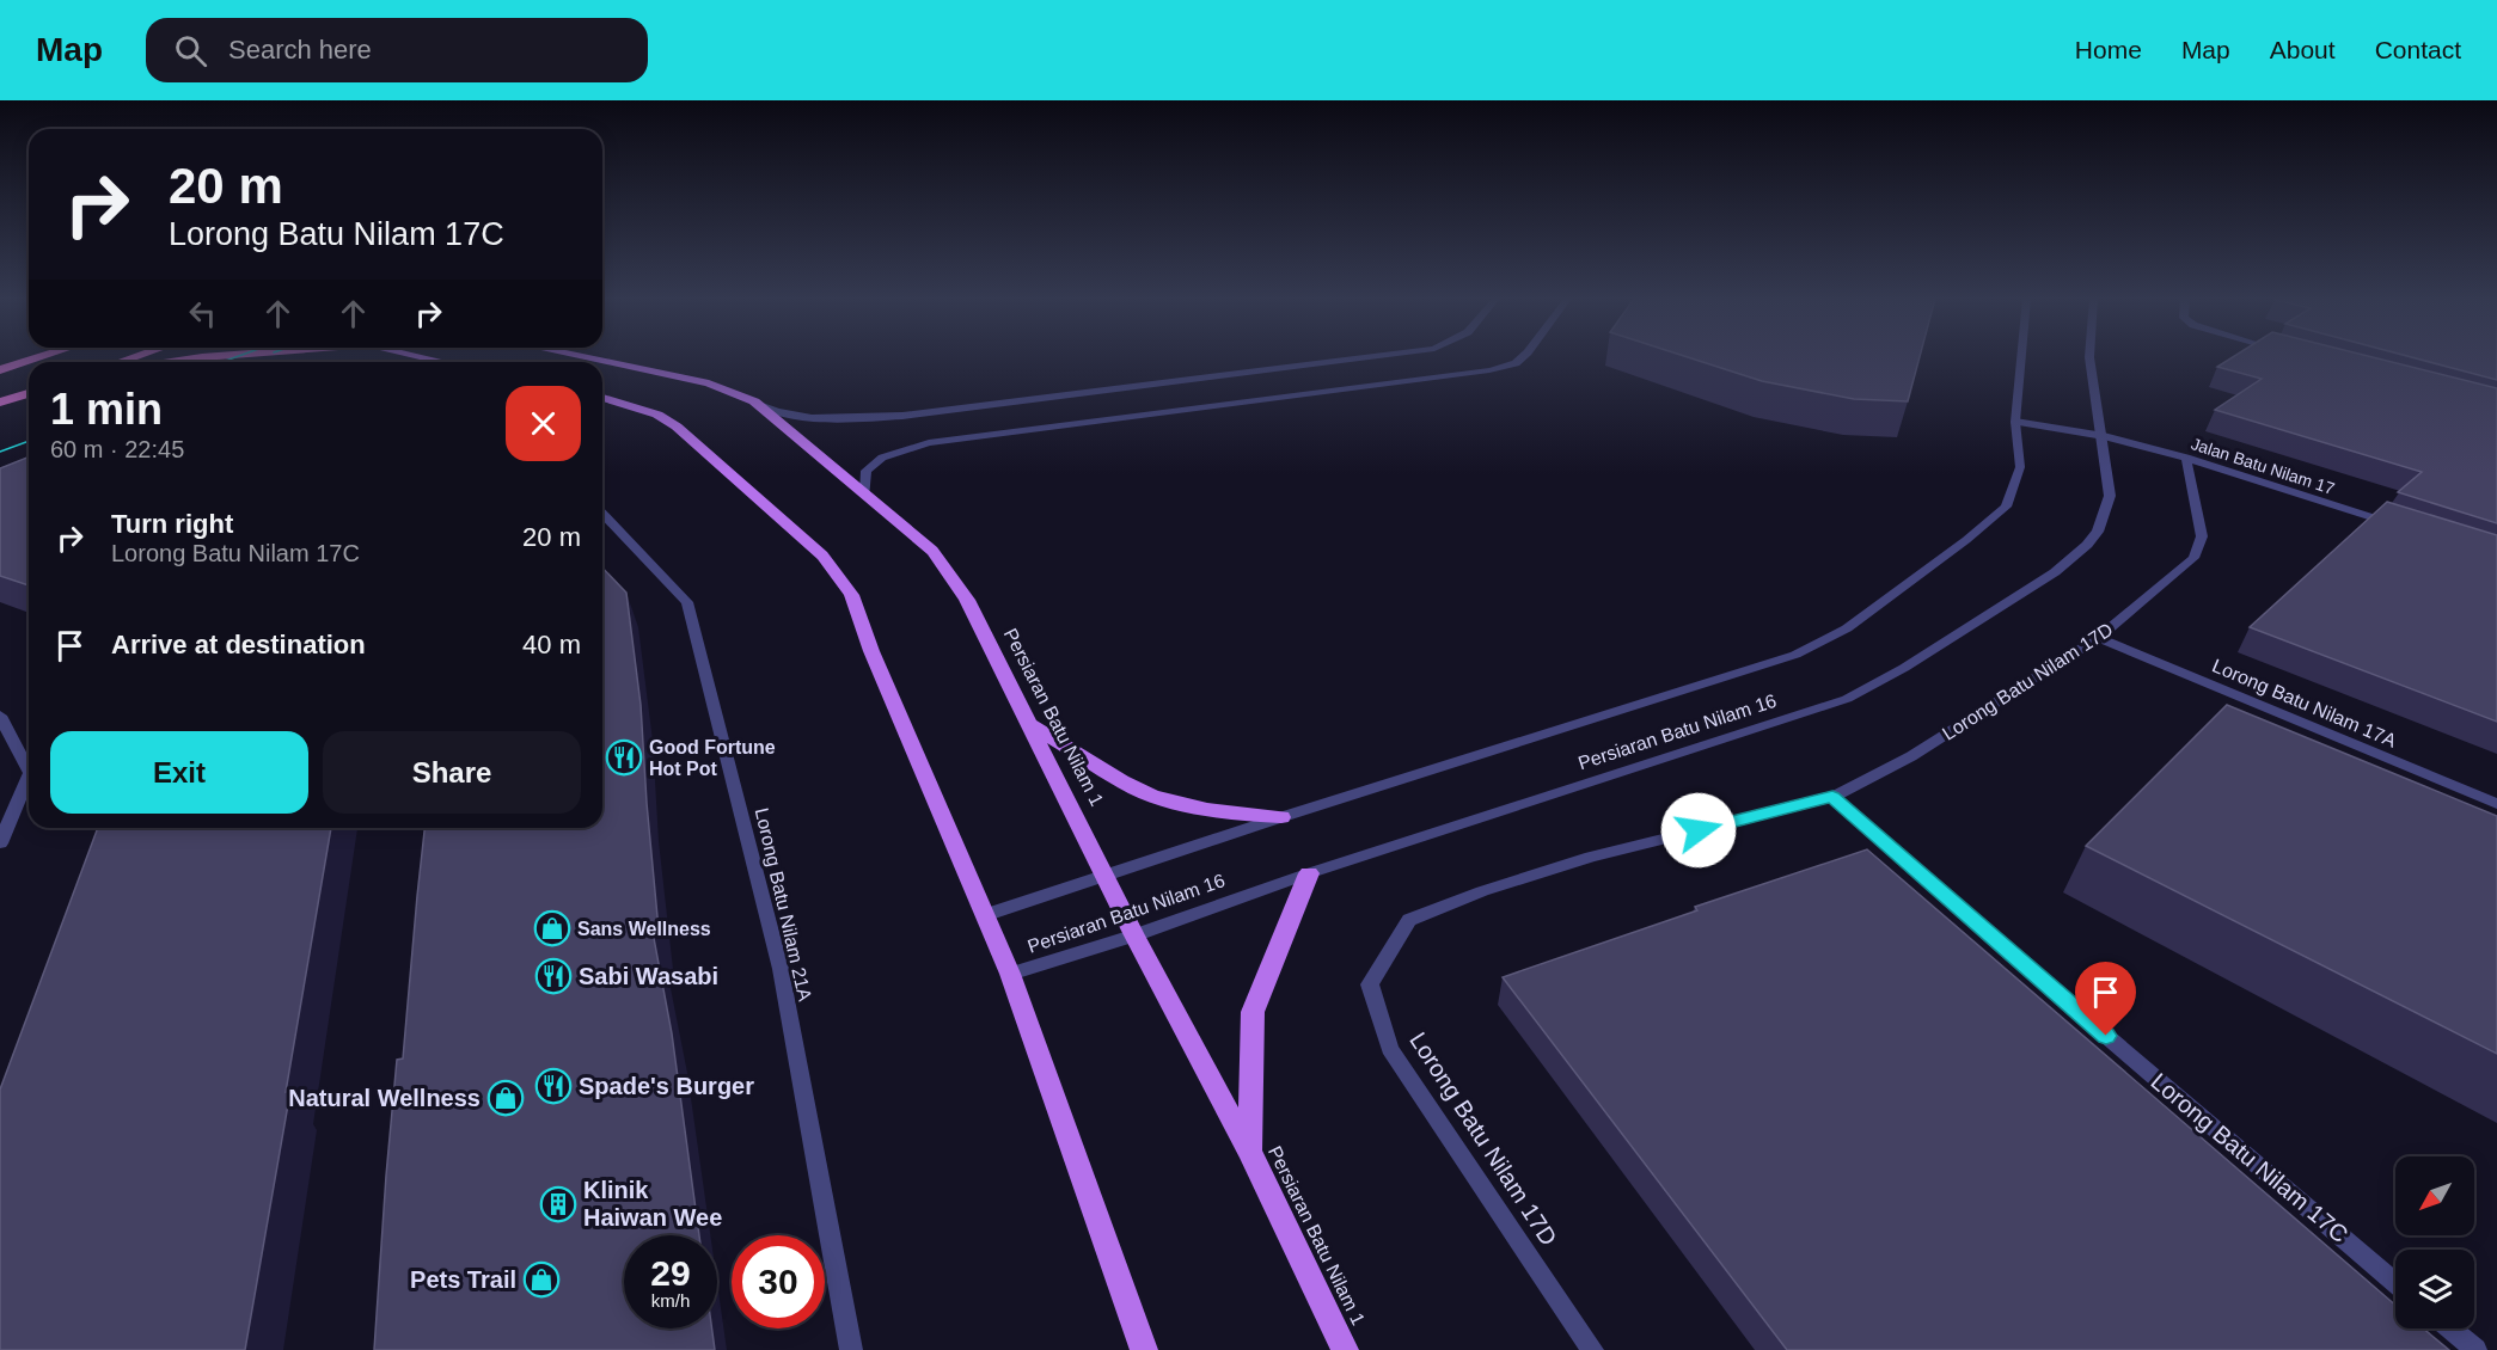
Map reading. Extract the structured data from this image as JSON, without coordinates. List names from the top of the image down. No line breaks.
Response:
{"streets":{"main road":["Persiaran Batu Nilam 1"],"street":["Jalan Batu Nilam 17","Lorong Batu Nilam 17D","Lorong Batu Nilam 17A","Persiaran Batu Nilam 16","Lorong Batu Nilam 21A","Lorong Batu Nilam 17C"]},"crossings":[["Jalan Batu Nilam 17","Lorong Batu Nilam 17D"],["Jalan Batu Nilam 17","Persiaran Batu Nilam 16"],["Lorong Batu Nilam 17D","Lorong Batu Nilam 17A"],["Lorong Batu Nilam 17D","Lorong Batu Nilam 17C"],["Persiaran Batu Nilam 1","Persiaran Batu Nilam 16"]],"places":{"restaurant":["Good Fortune Hot Pot","Sabi Wasabi","Spade's Burger"],"shop":["Sans Wellness","Natural Wellness","Pets Trail"],"building":["Klinik Haiwan Wee"]},"north":"bottom left","page":{"header":"Map","search":"Search here","nav":["Home","Map","About","Contact"],"turn":["20 m","Lorong Batu Nilam 17C"],"heading":["1 min","60 m · 22:45"],"list":[{"name":"Turn right","note":"Lorong Batu Nilam 17C","value":"20 m"},{"name":"Arrive at destination","value":"40 m"}],"buttons":["Exit","Share"],"speed":"29 km/h","limit":"30"}}
